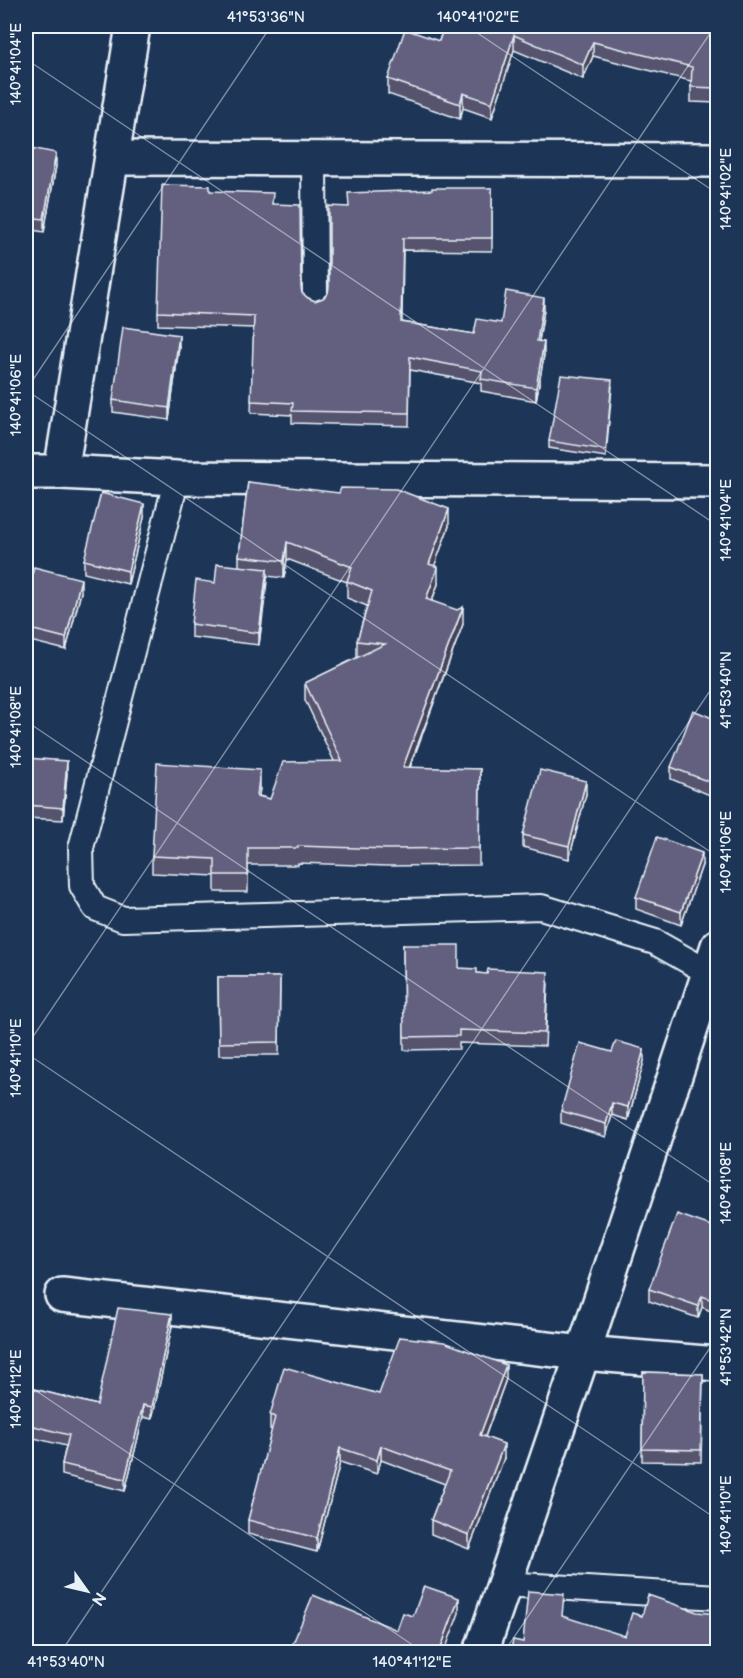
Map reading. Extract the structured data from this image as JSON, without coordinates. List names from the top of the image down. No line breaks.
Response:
{"north":"bottom right","coordinates":["41°53'36\"N","140°41'02\"E","140°41'04\"E","140°41'06\"E","41°53'40\"N","140°41'08\"E","140°41'10\"E","41°53'42\"N","140°41'12\"E"]}
